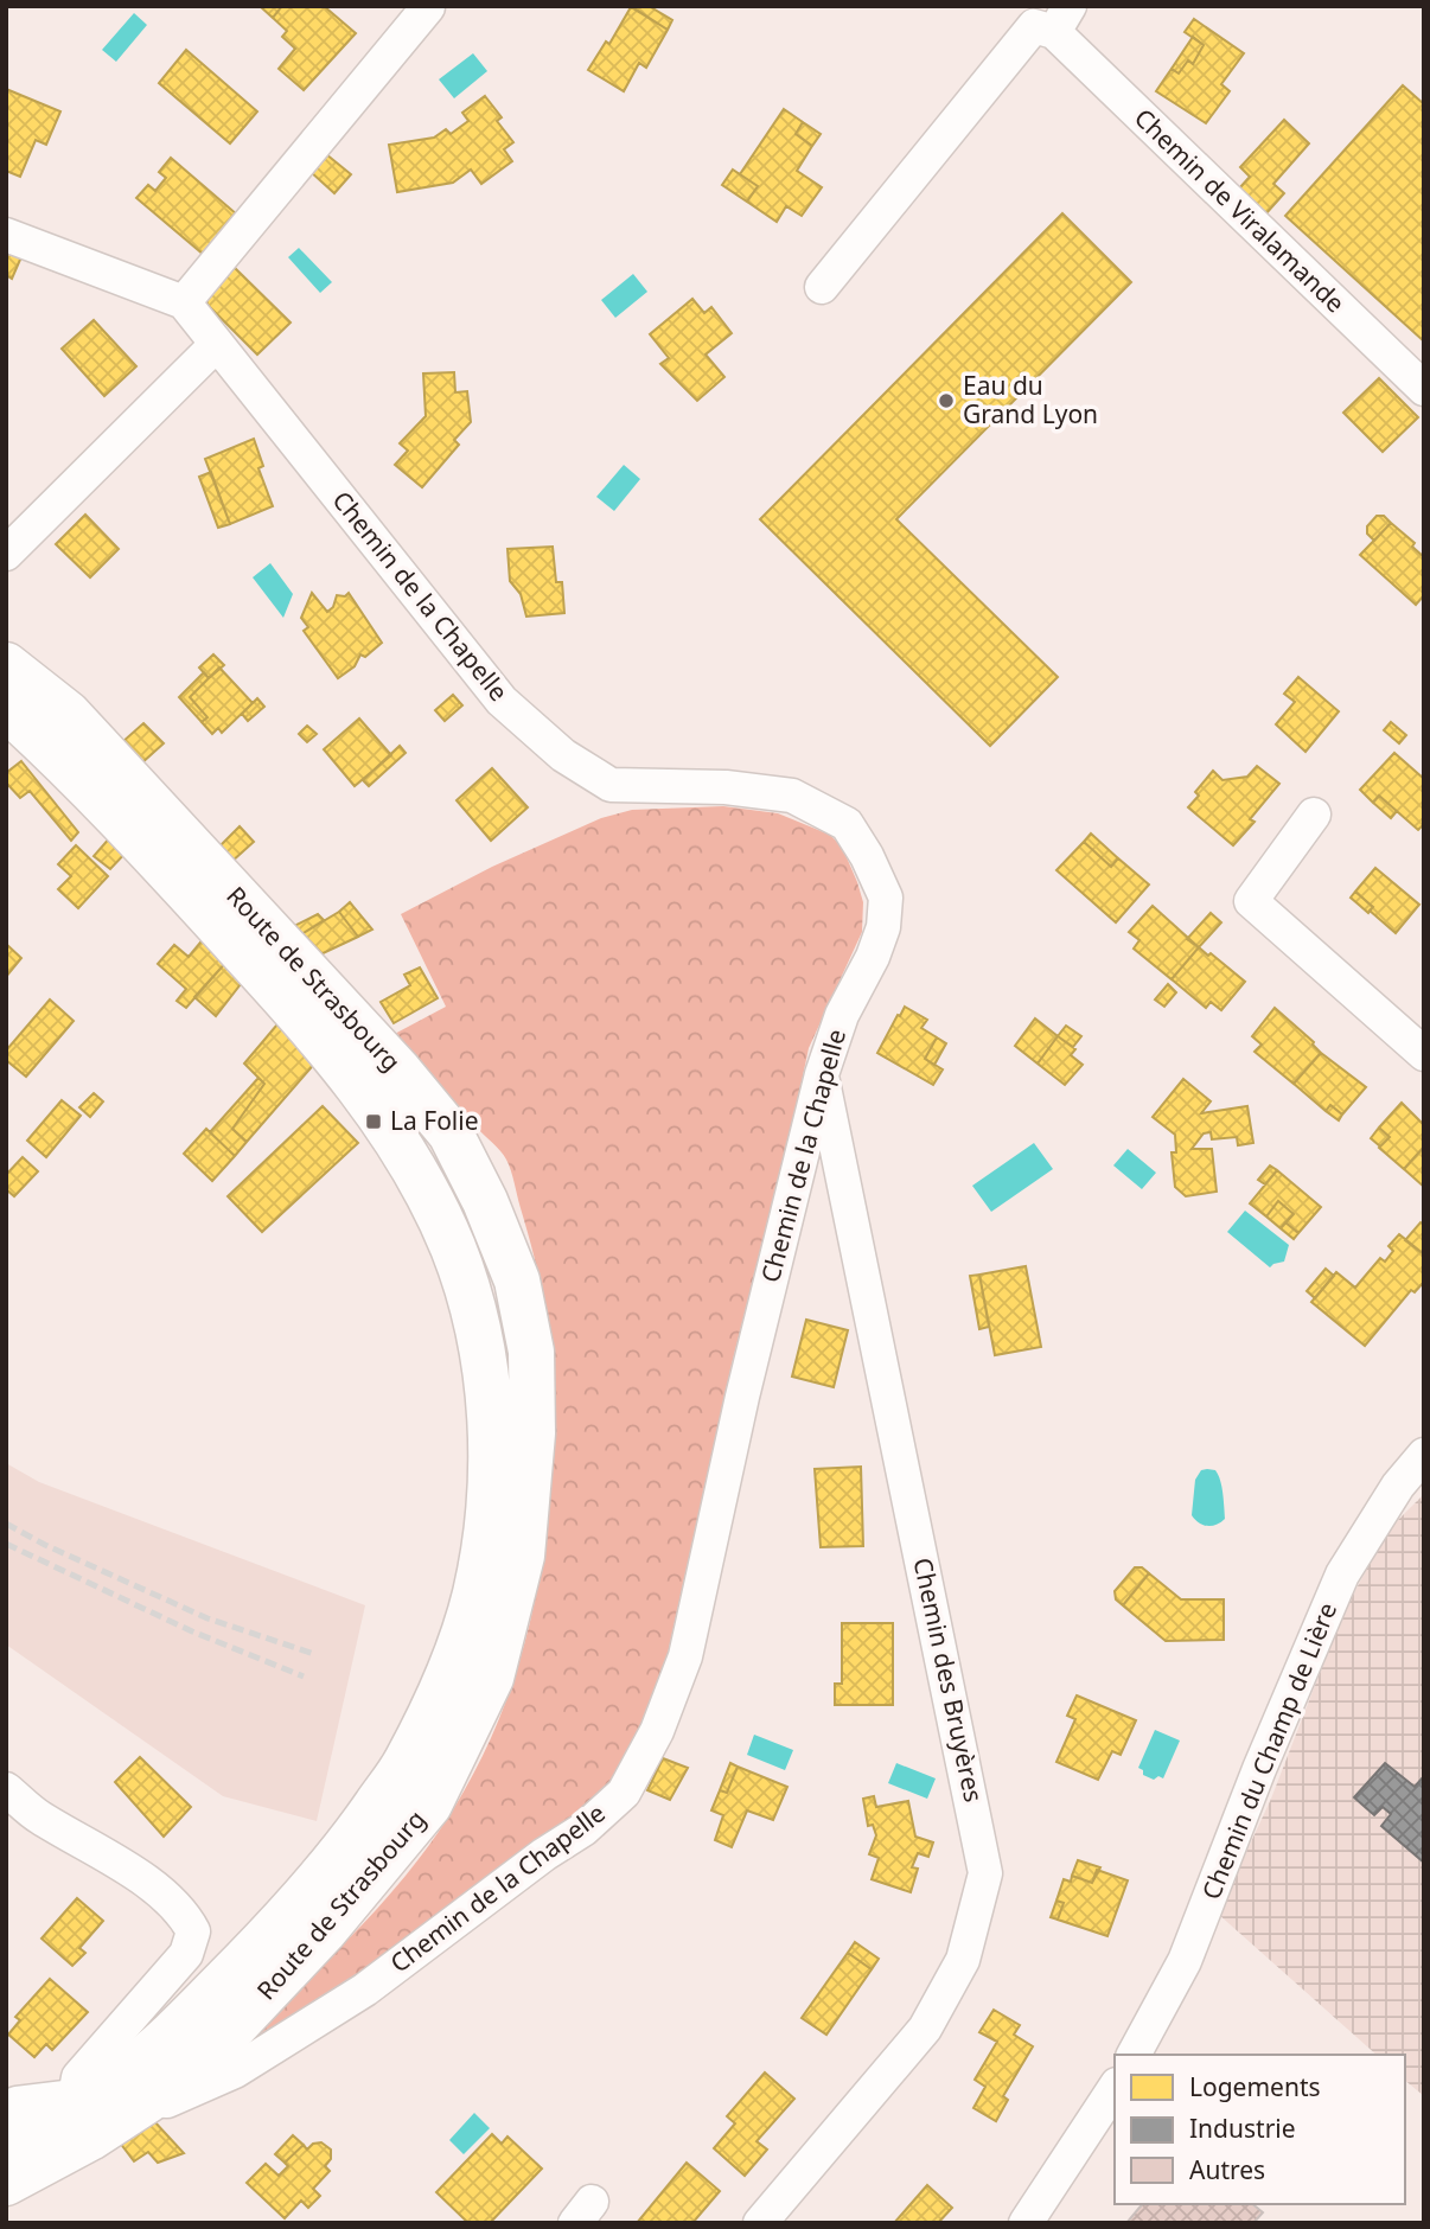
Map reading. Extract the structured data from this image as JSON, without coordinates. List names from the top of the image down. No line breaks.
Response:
{"streets":{"main road":["Route de Strasbourg"],"street":["Chemin de Viralamande","Chemin de la Chapelle","Chemin des Bruyères","Chemin du Champ de Lière"]},"crossings":[["Chemin de la Chapelle","Route de Strasbourg"],["Chemin de la Chapelle","Chemin des Bruyères"]],"places":{"other":["Eau du Grand Lyon"],"transit":["La Folie"]},"legend":["Logements","Industrie","Autres"]}
